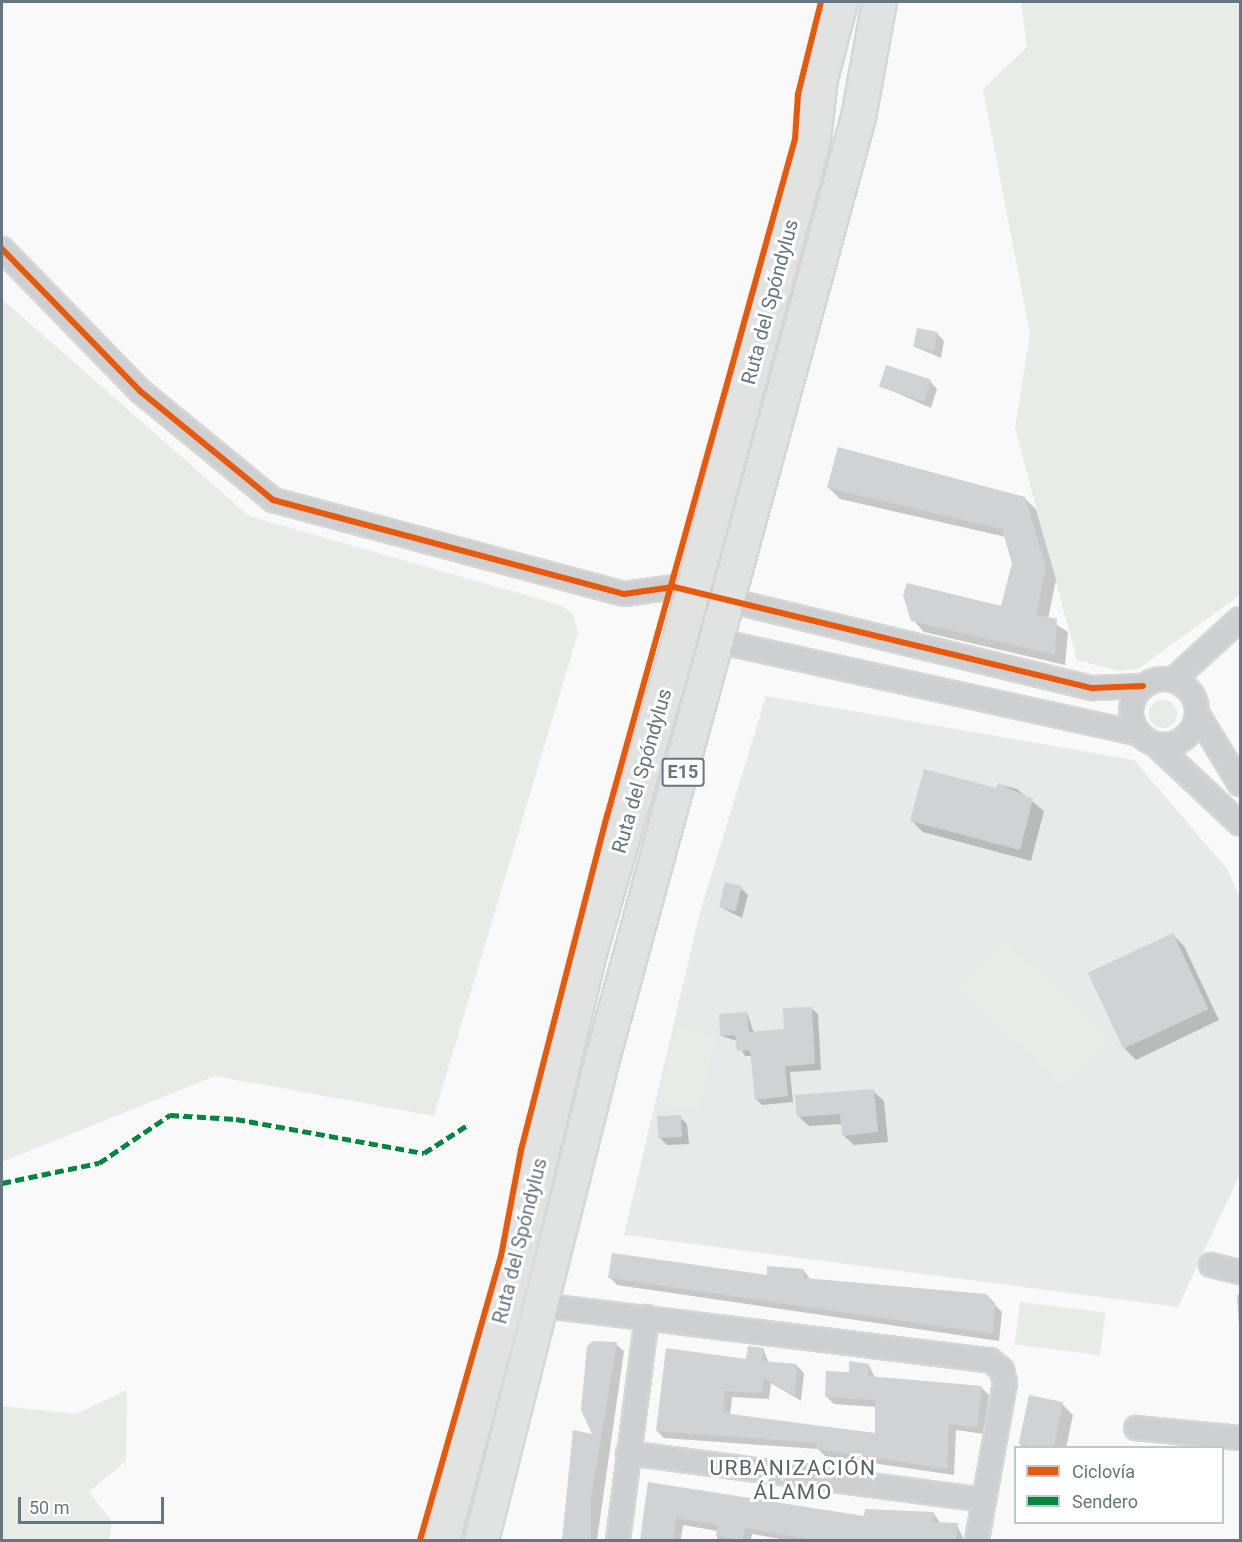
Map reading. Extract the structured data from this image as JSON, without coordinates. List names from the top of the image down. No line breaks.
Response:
{"streets":{"highway":["Ruta del Spóndylus","E15"]},"districts":["URBANIZACIÓN ÁLAMO"],"legend":["Ciclovía","Sendero"],"scale_bar":"50 m"}
